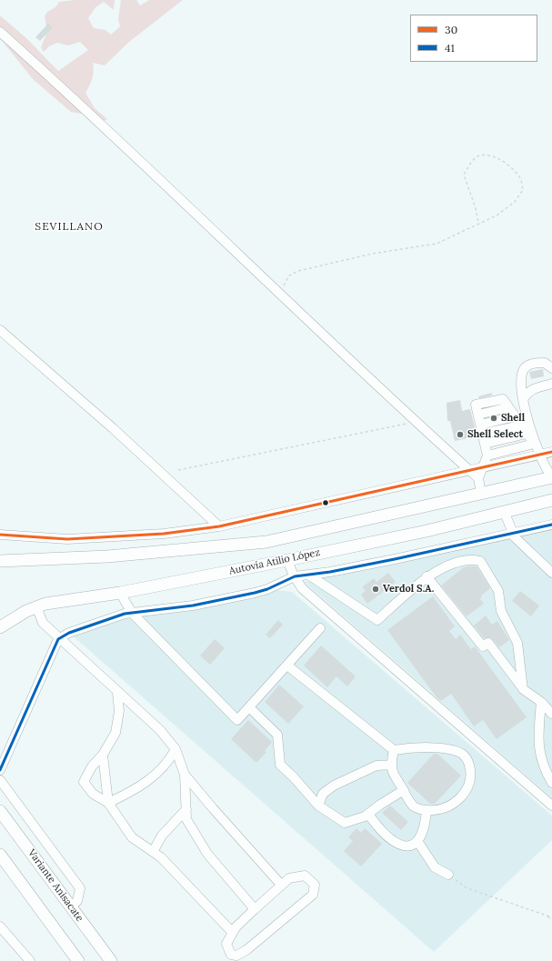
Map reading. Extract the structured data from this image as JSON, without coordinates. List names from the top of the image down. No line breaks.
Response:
{"streets":{"main road":["Autovía Atilio López","Variante Anisacate"]},"districts":["SEVILLANO"],"places":["Shell","Shell Select","Verdol S.A."],"lines":["transit line 30","transit line 41"],"legend":["30","41"]}
